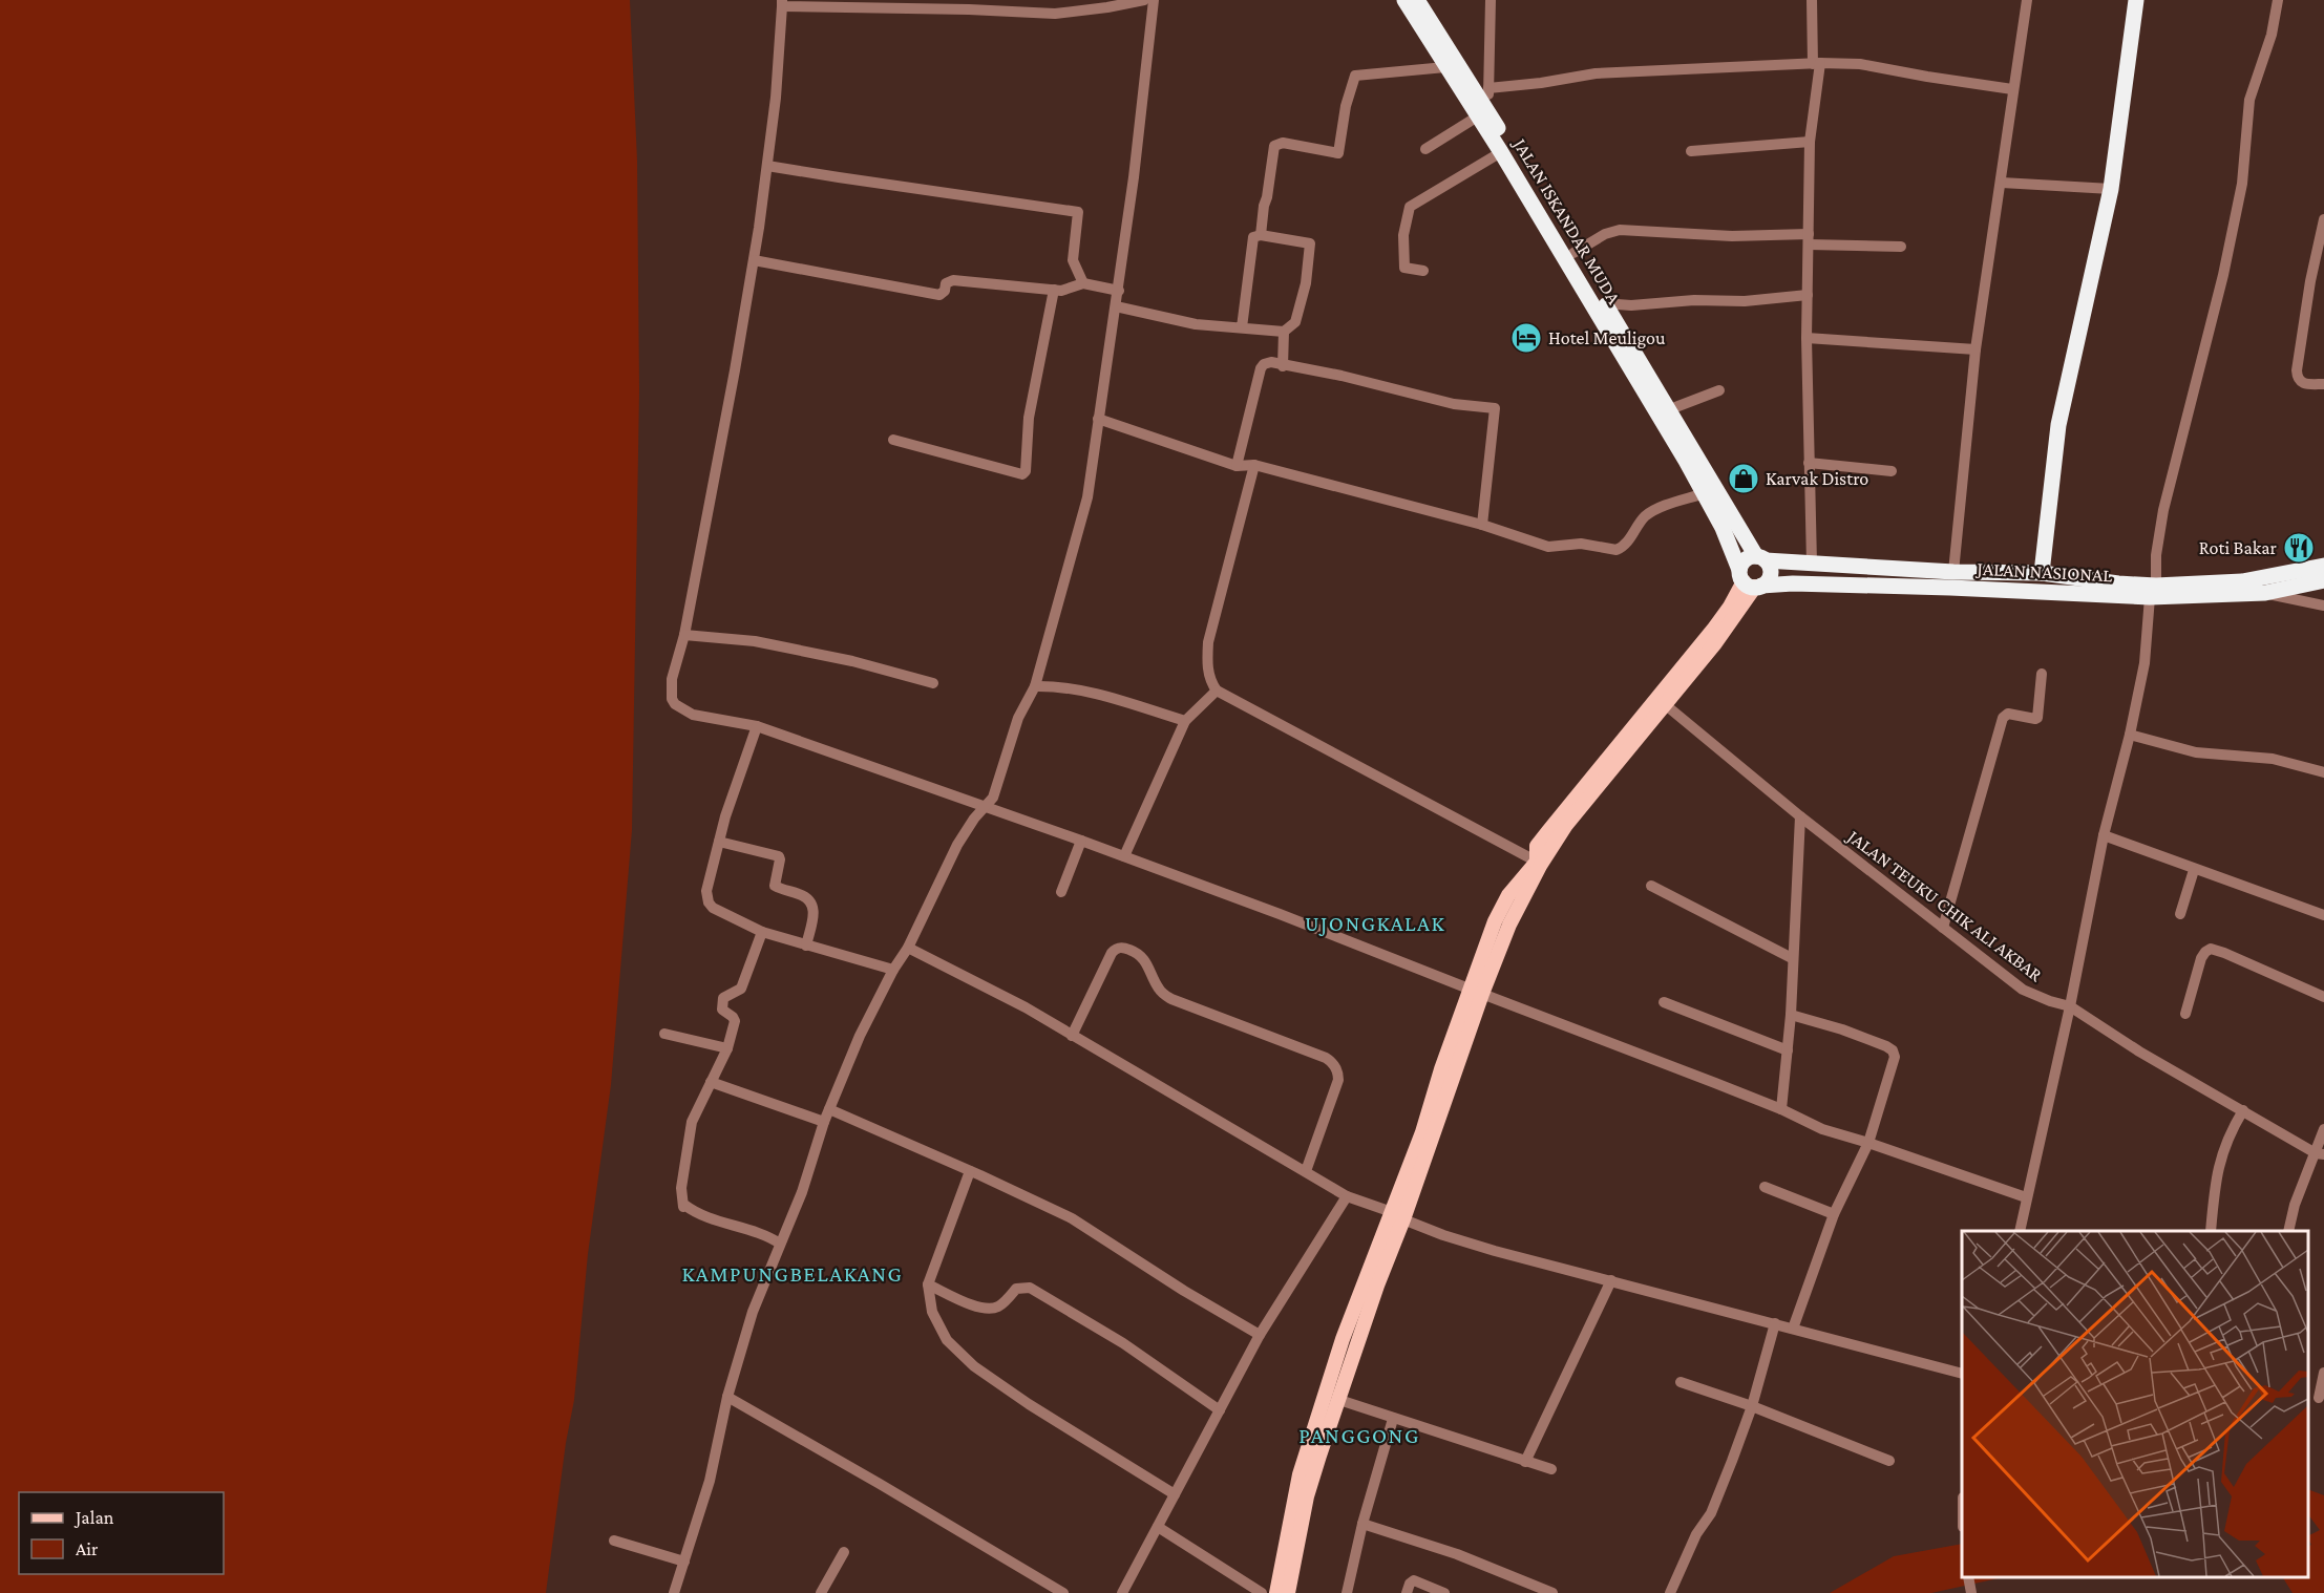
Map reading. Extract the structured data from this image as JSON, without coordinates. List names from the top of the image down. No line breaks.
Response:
{"streets":{"highway":["JALAN ISKANDAR MUDA","JALAN NASIONAL"],"street":["JALAN TEUKU CHIK ALI AKBAR"]},"crossings":[["JALAN ISKANDAR MUDA","JALAN NASIONAL"]],"districts":["UJONGKALAK","KAMPUNGBELAKANG","PANGGONG"],"places":{"hotel":["Hotel Meuligou"],"shop":["Karvak Distro"],"restaurant":["Roti Bakar"]},"legend":["Jalan","Air"]}
